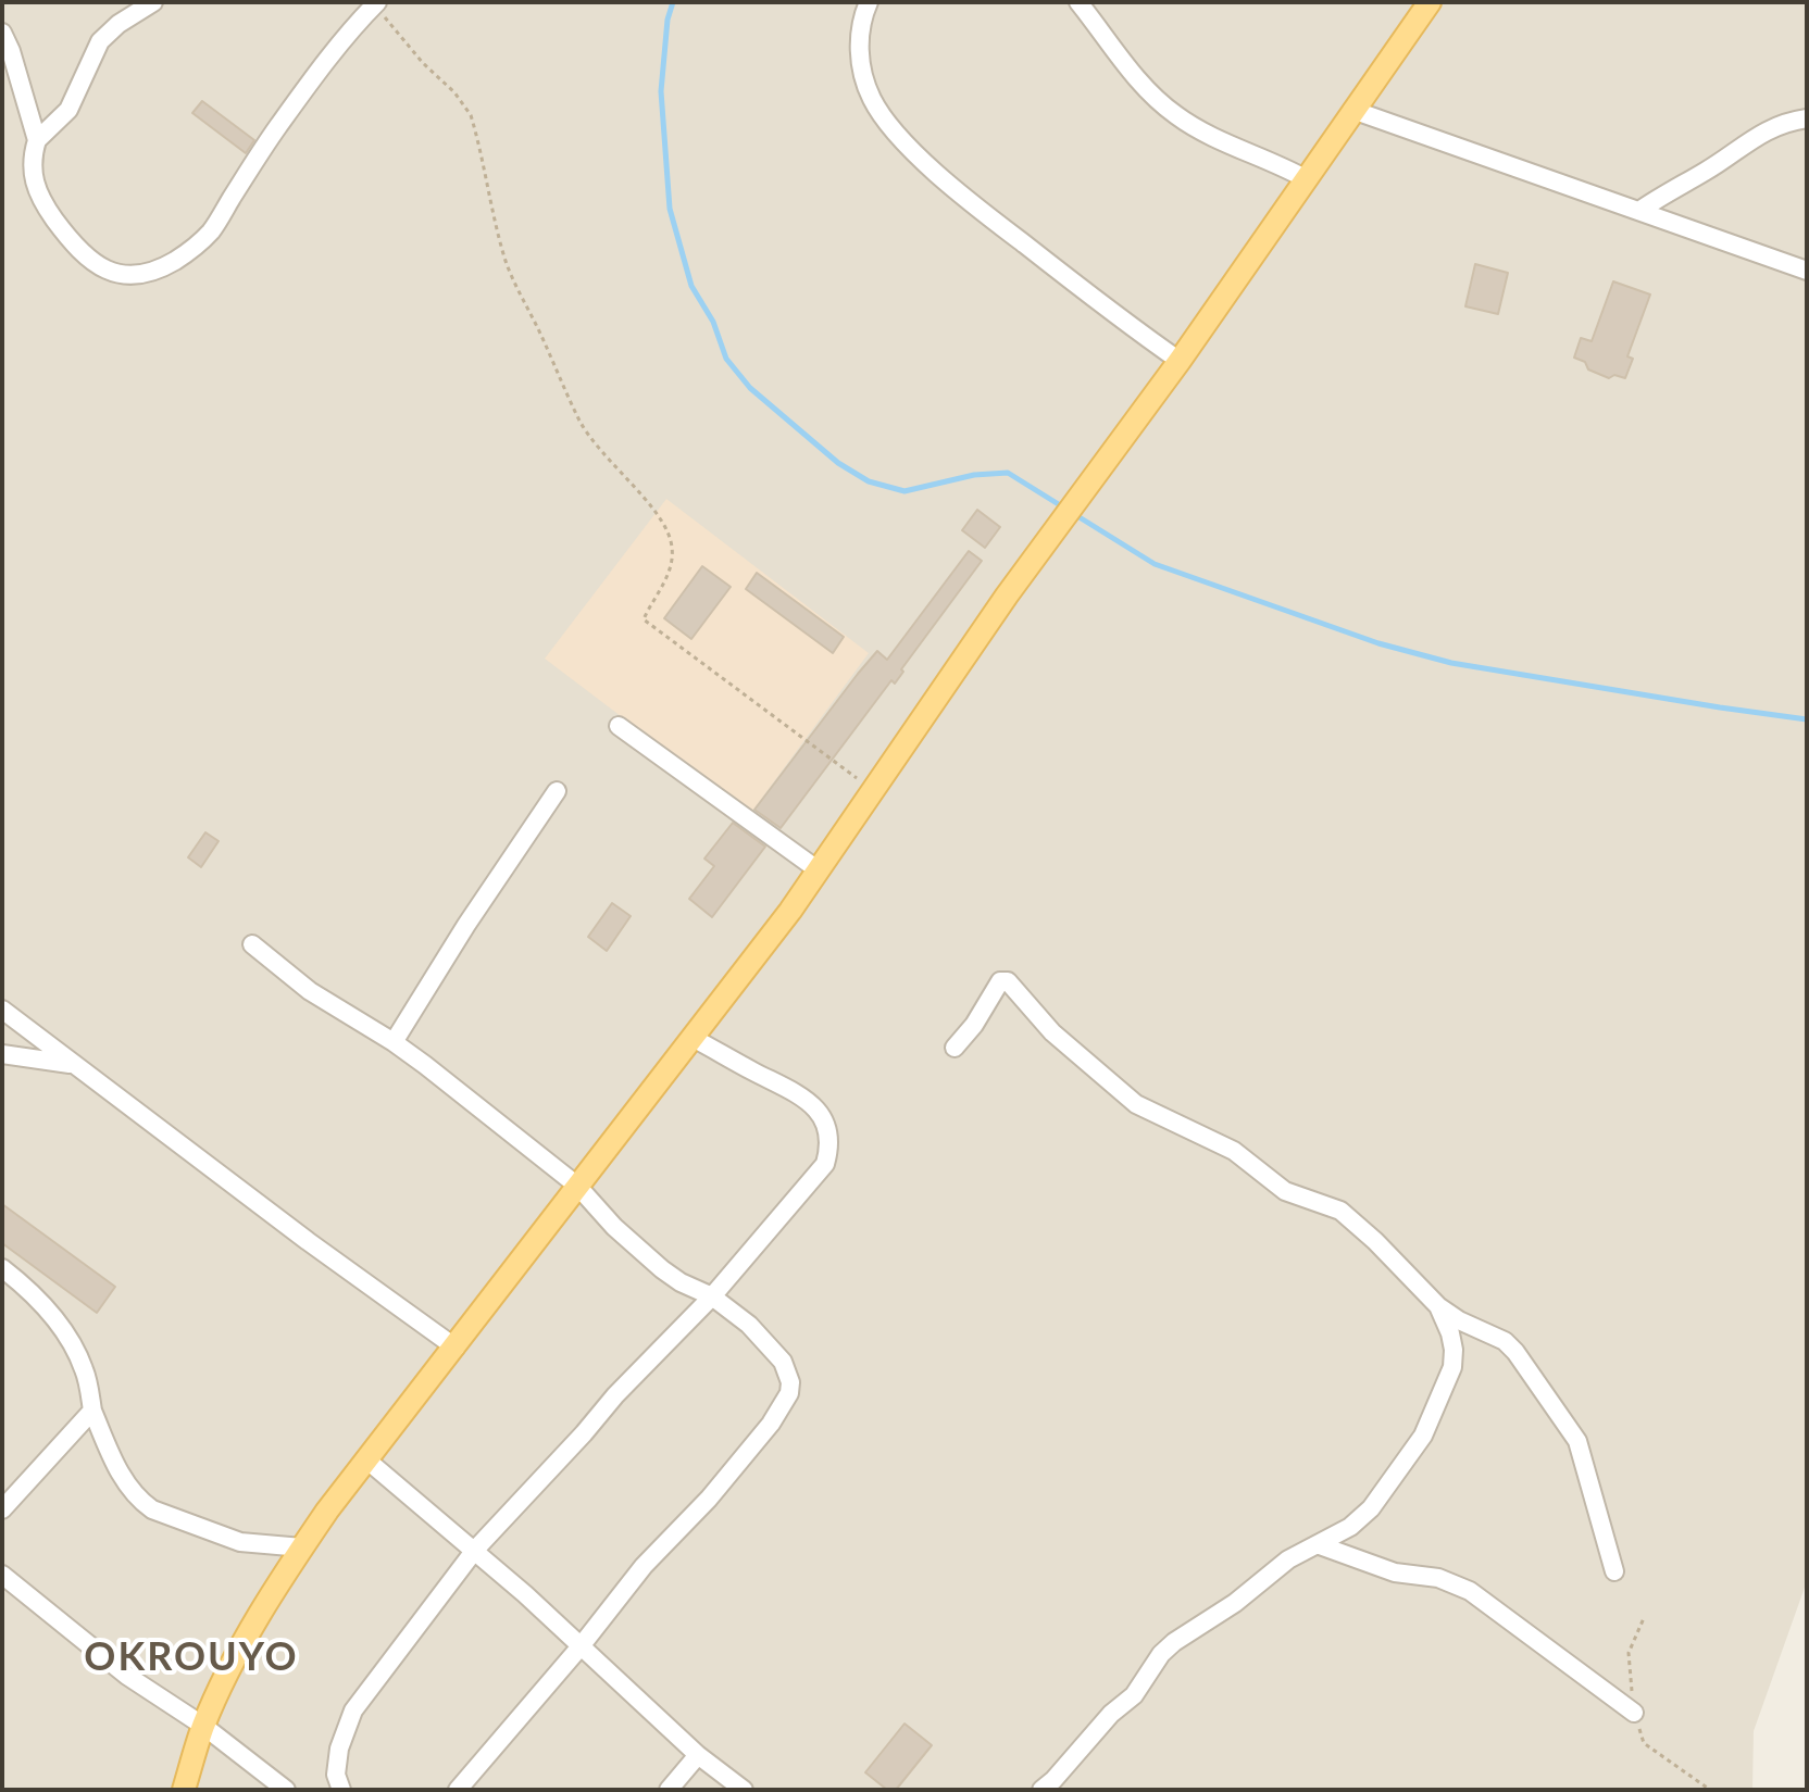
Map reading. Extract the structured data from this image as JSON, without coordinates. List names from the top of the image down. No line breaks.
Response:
{"districts":["OKROUYO"]}
